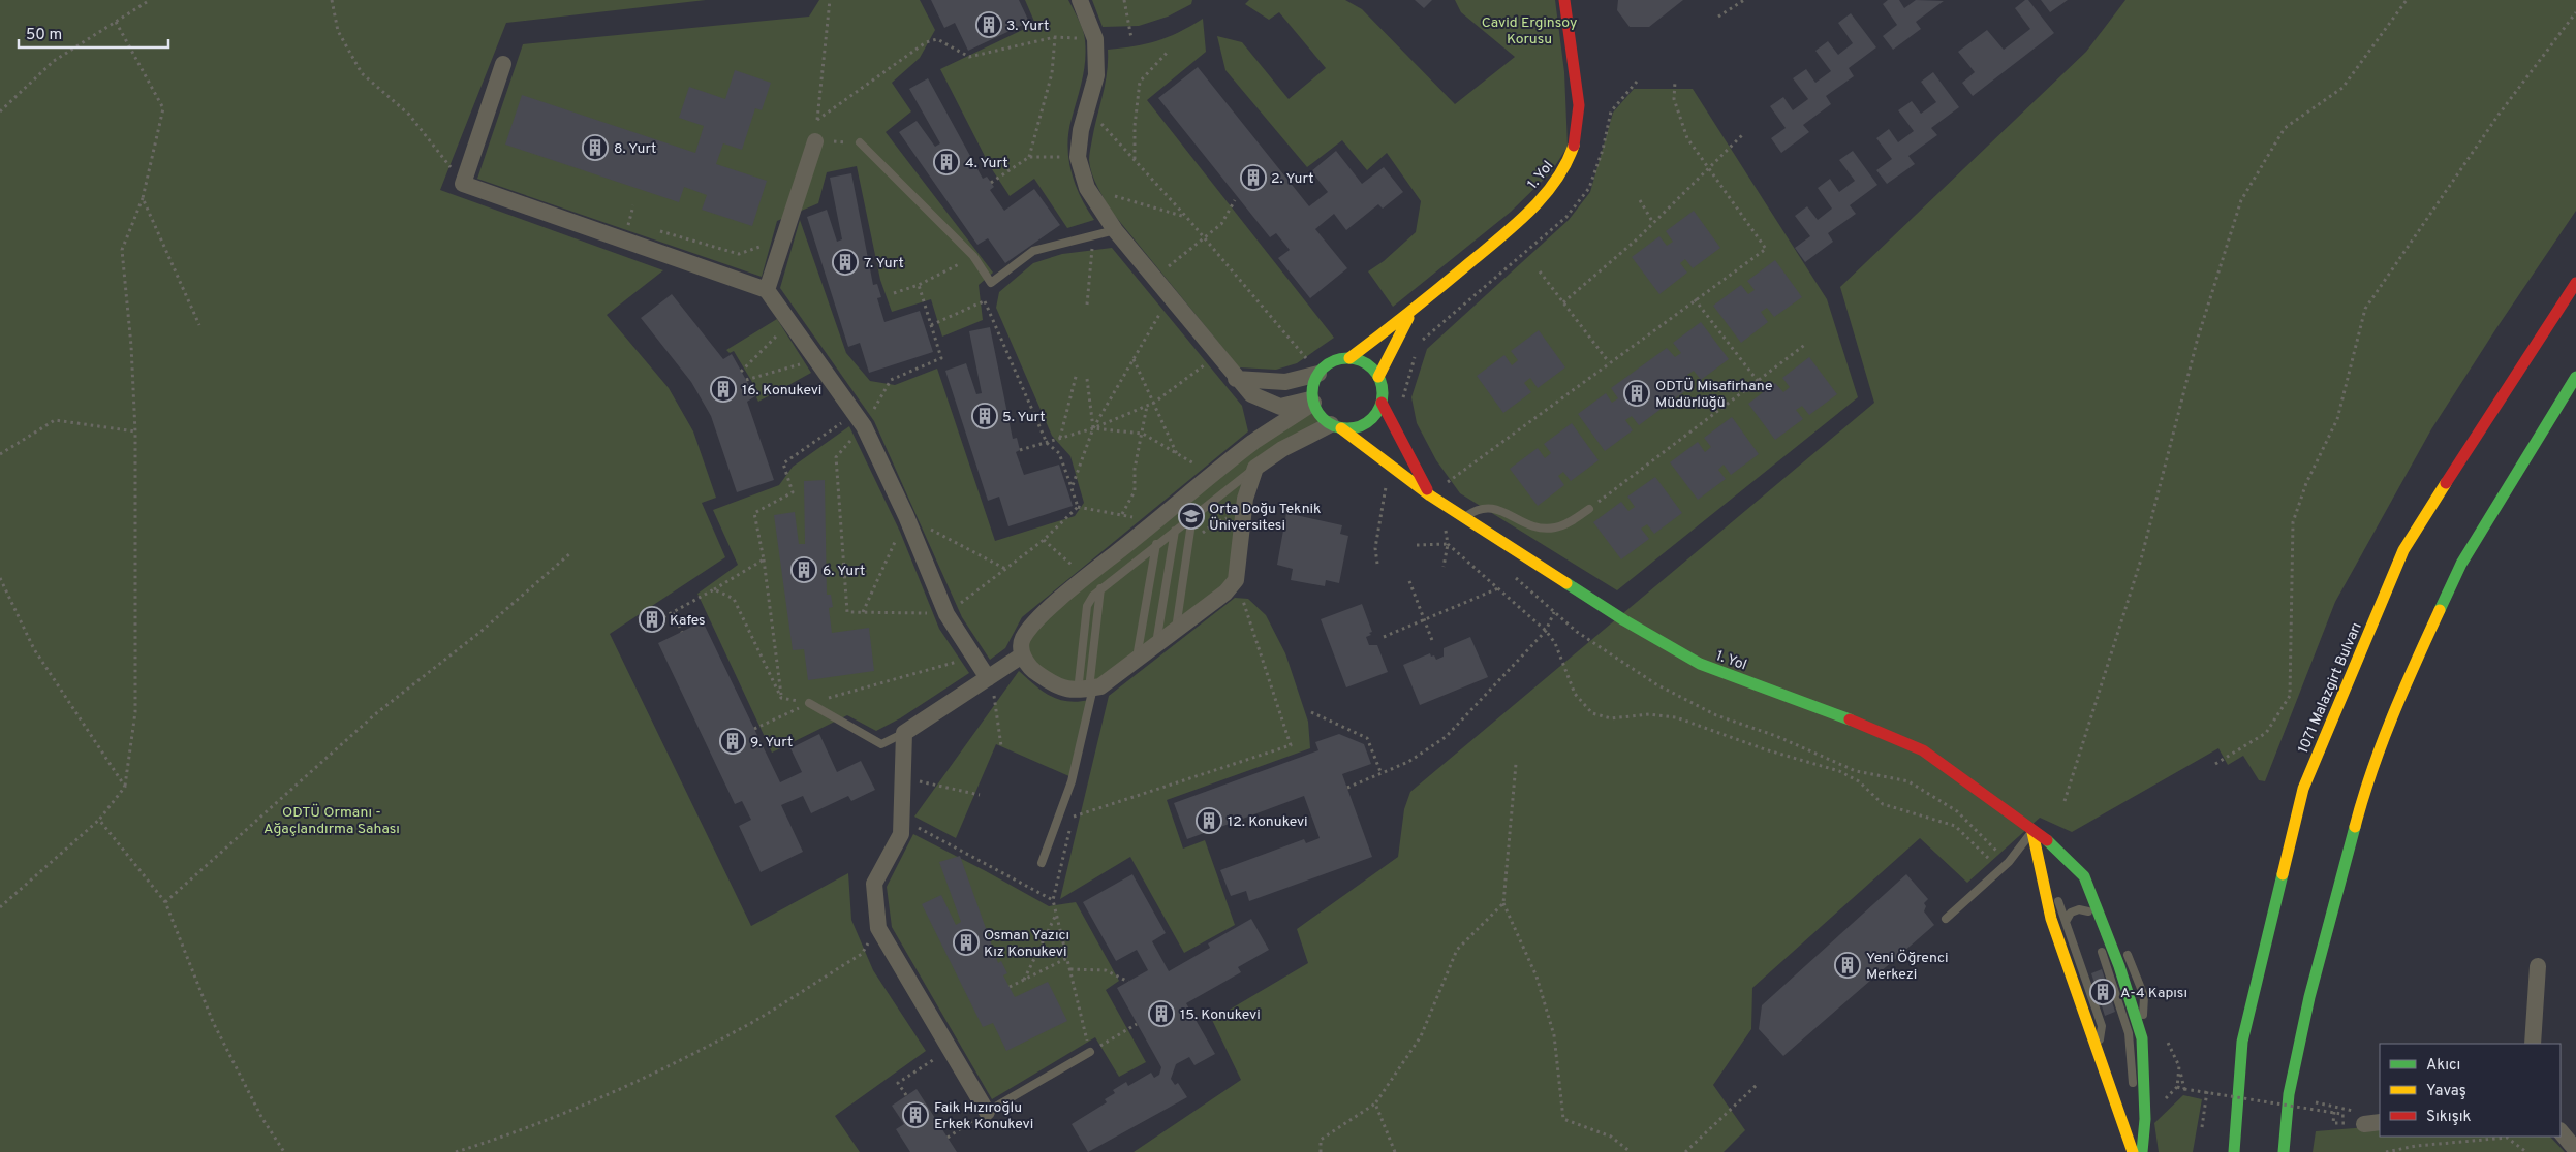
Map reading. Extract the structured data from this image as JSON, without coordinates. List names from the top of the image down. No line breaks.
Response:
{"streets":{"street":["1. Yol","1071 Malazgirt Bulvarı"]},"parks":["Cavid Erginsoy Korusu","ODTÜ Ormanı - Ağaçlandırma Sahası"],"places":{"building":["3. Yurt","8. Yurt","4. Yurt","2. Yurt","7. Yurt","16. Konukevi","ODTÜ Misafirhane Müdürlüğü","5. Yurt","6. Yurt","Kafes","9. Yurt","12. Konukevi","Osman Yazıcı Kız Konukevi","Yeni Öğrenci Merkezi","A-4 Kapısı","15. Konukevi","Faik Hızıroğlu Erkek Konukevi"],"school or university":["Orta Doğu Teknik Üniversitesi"]},"legend":["Akıcı","Yavaş","Sıkışık"],"scale_bar":"50 m"}
